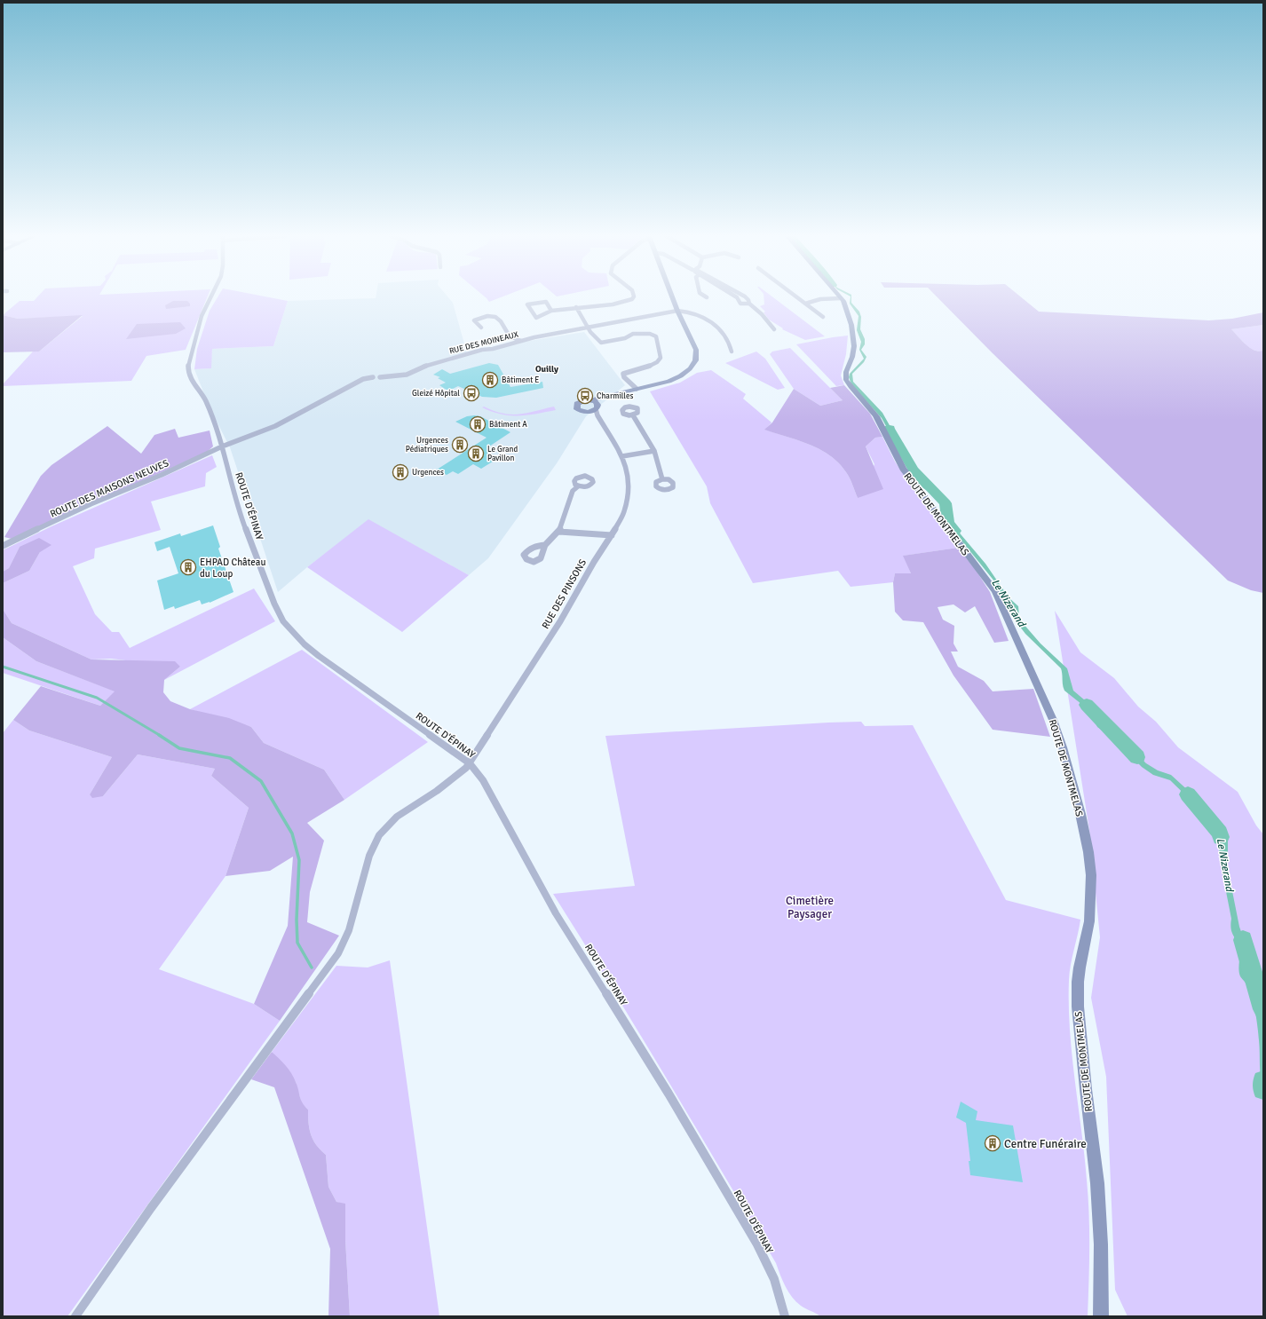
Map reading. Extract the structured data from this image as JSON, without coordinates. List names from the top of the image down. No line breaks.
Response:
{"streets":{"street":["RUE DES MOINEAUX","ROUTE DES MAISONS NEUVES","ROUTE D'ÉPINAY","ROUTE DE MONTMELAS","RUE DES PINSONS"]},"crossings":[["ROUTE DES MAISONS NEUVES","ROUTE D'ÉPINAY"],["ROUTE D'ÉPINAY","RUE DES PINSONS"]],"districts":["Ouilly"],"water":["Le Nizerand"],"parks":["Cimetière Paysager"],"places":{"building":["Bâtiment E","Bâtiment A","Urgences Pédiatriques","Le Grand Pavillon","Urgences","EHPAD Château du Loup","Centre Funéraire"],"bus stop":["Gleizé Hôpital","Charmilles"]}}
